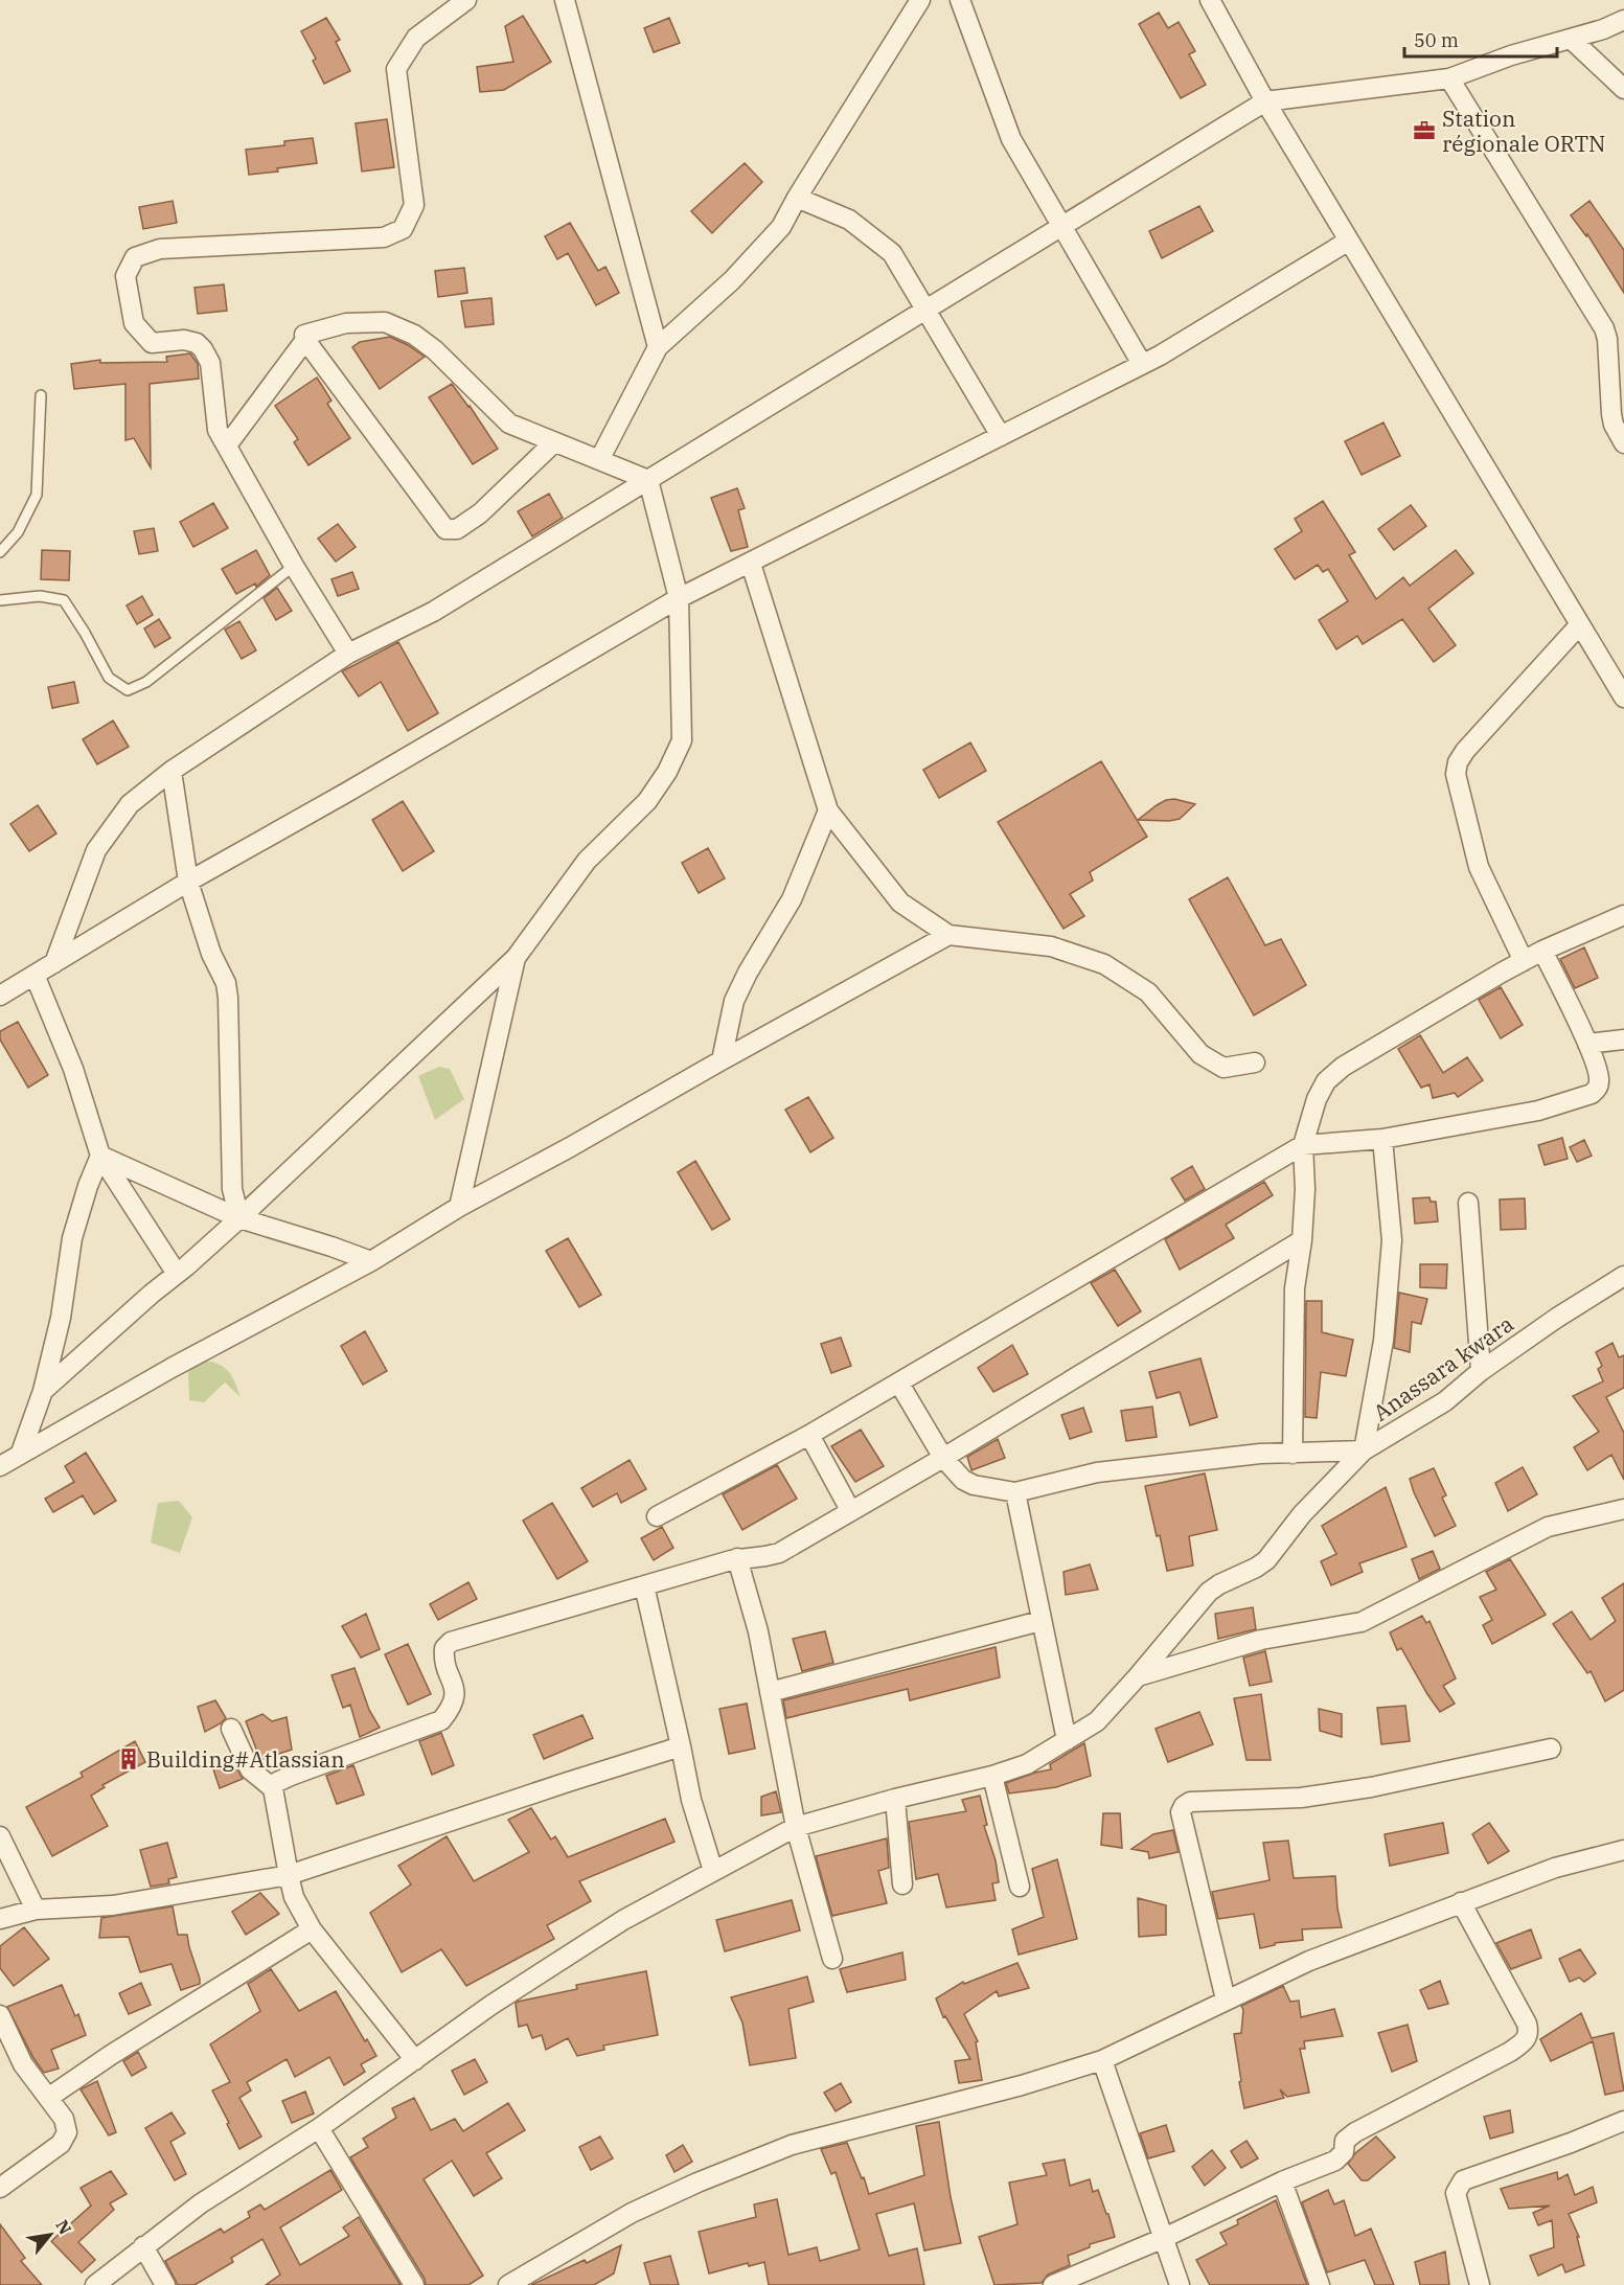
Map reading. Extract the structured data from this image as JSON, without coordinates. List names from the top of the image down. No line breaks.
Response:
{"streets":{"street":["Anassara kwara"]},"places":{"office":["Station régionale ORTN"],"building":["Building#Atlassian"]},"scale_bar":"50 m","north":"top right"}
